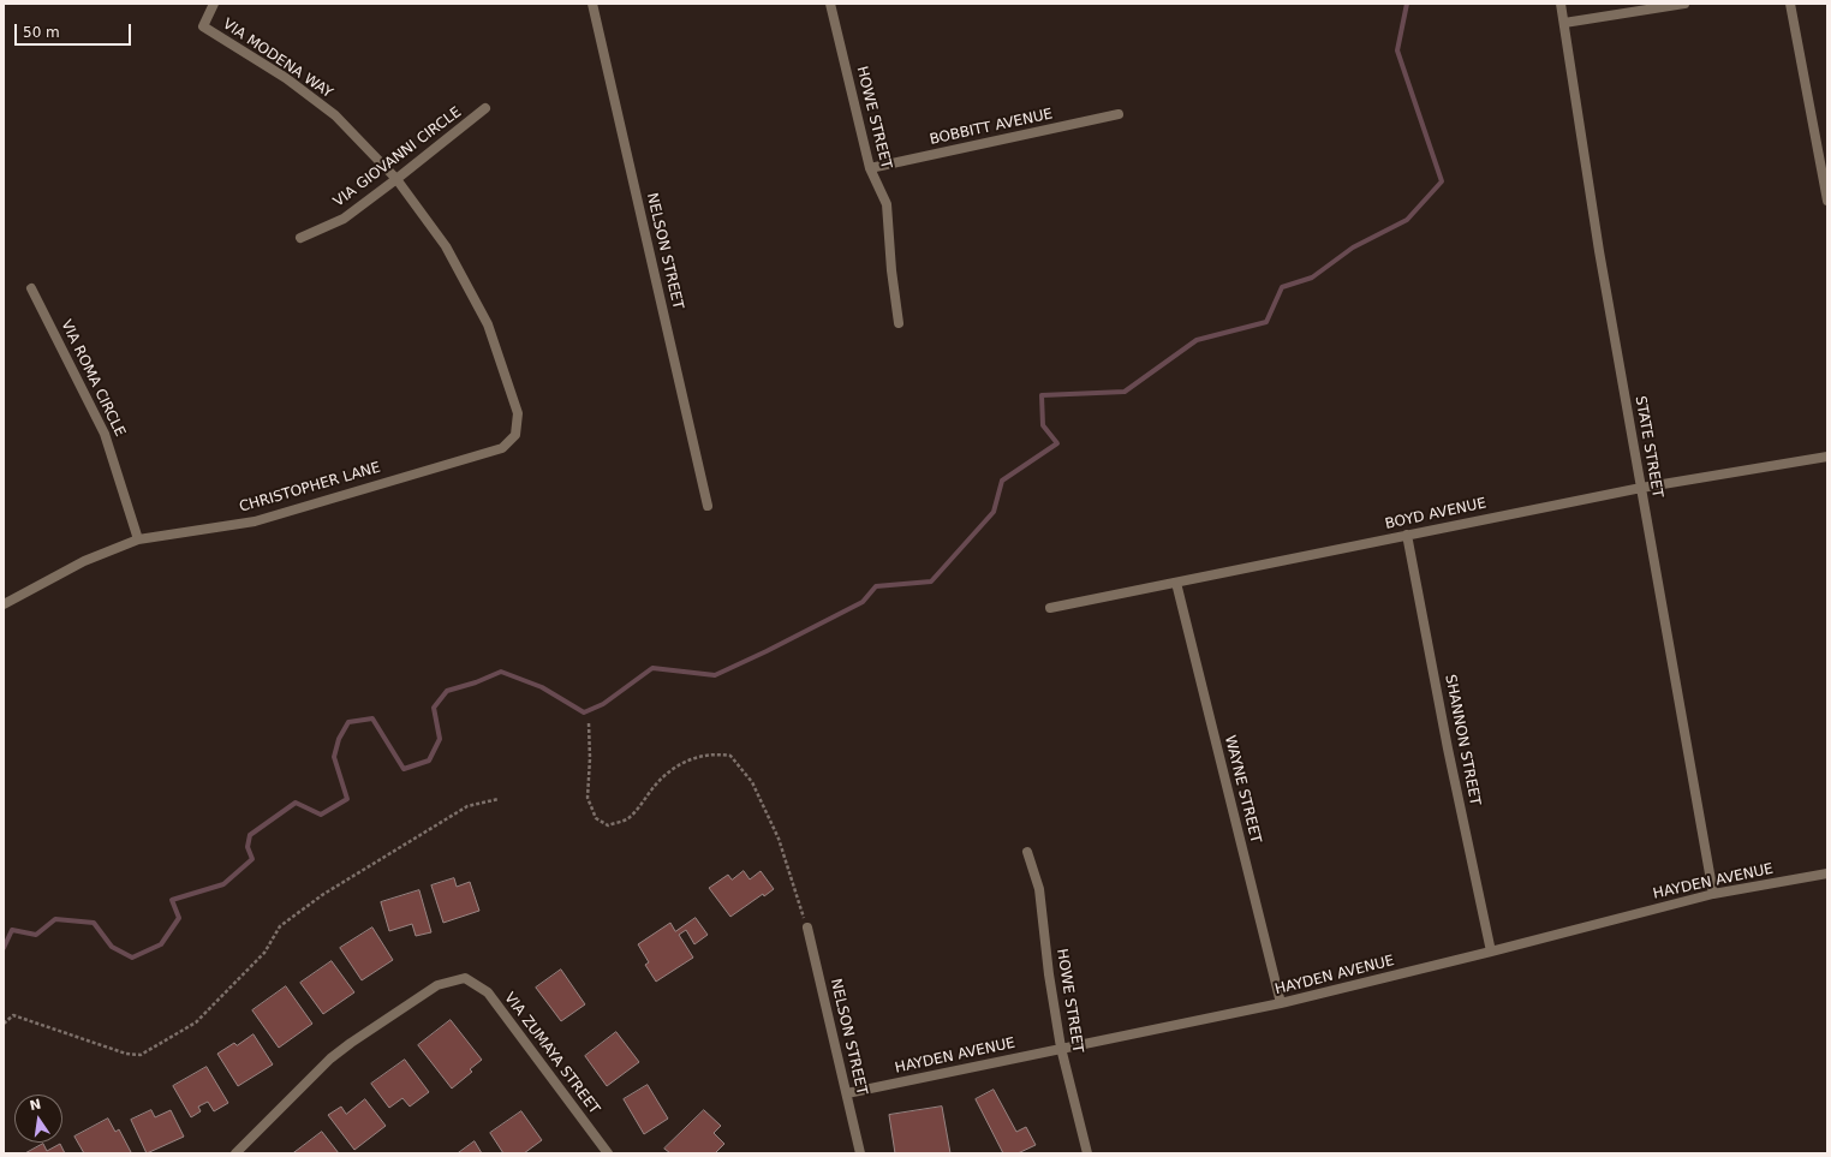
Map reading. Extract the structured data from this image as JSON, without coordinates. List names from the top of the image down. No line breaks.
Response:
{"streets":{"street":["VIA MODENA WAY","HOWE STREET","BOBBITT AVENUE","VIA GIOVANNI CIRCLE","NELSON STREET","VIA ROMA CIRCLE","STATE STREET","CHRISTOPHER LANE","BOYD AVENUE","SHANNON STREET","WAYNE STREET","HAYDEN AVENUE","VIA ZUMAYA STREET"]},"crossings":[["VIA MODENA WAY","VIA GIOVANNI CIRCLE"],["VIA MODENA WAY","CHRISTOPHER LANE"],["HOWE STREET","BOBBITT AVENUE"],["HOWE STREET","HAYDEN AVENUE"],["NELSON STREET","HAYDEN AVENUE"],["VIA ROMA CIRCLE","CHRISTOPHER LANE"],["STATE STREET","BOYD AVENUE"],["STATE STREET","HAYDEN AVENUE"],["BOYD AVENUE","SHANNON STREET"],["BOYD AVENUE","WAYNE STREET"],["SHANNON STREET","HAYDEN AVENUE"],["WAYNE STREET","HAYDEN AVENUE"]],"scale_bar":"50 m","north":"top"}
